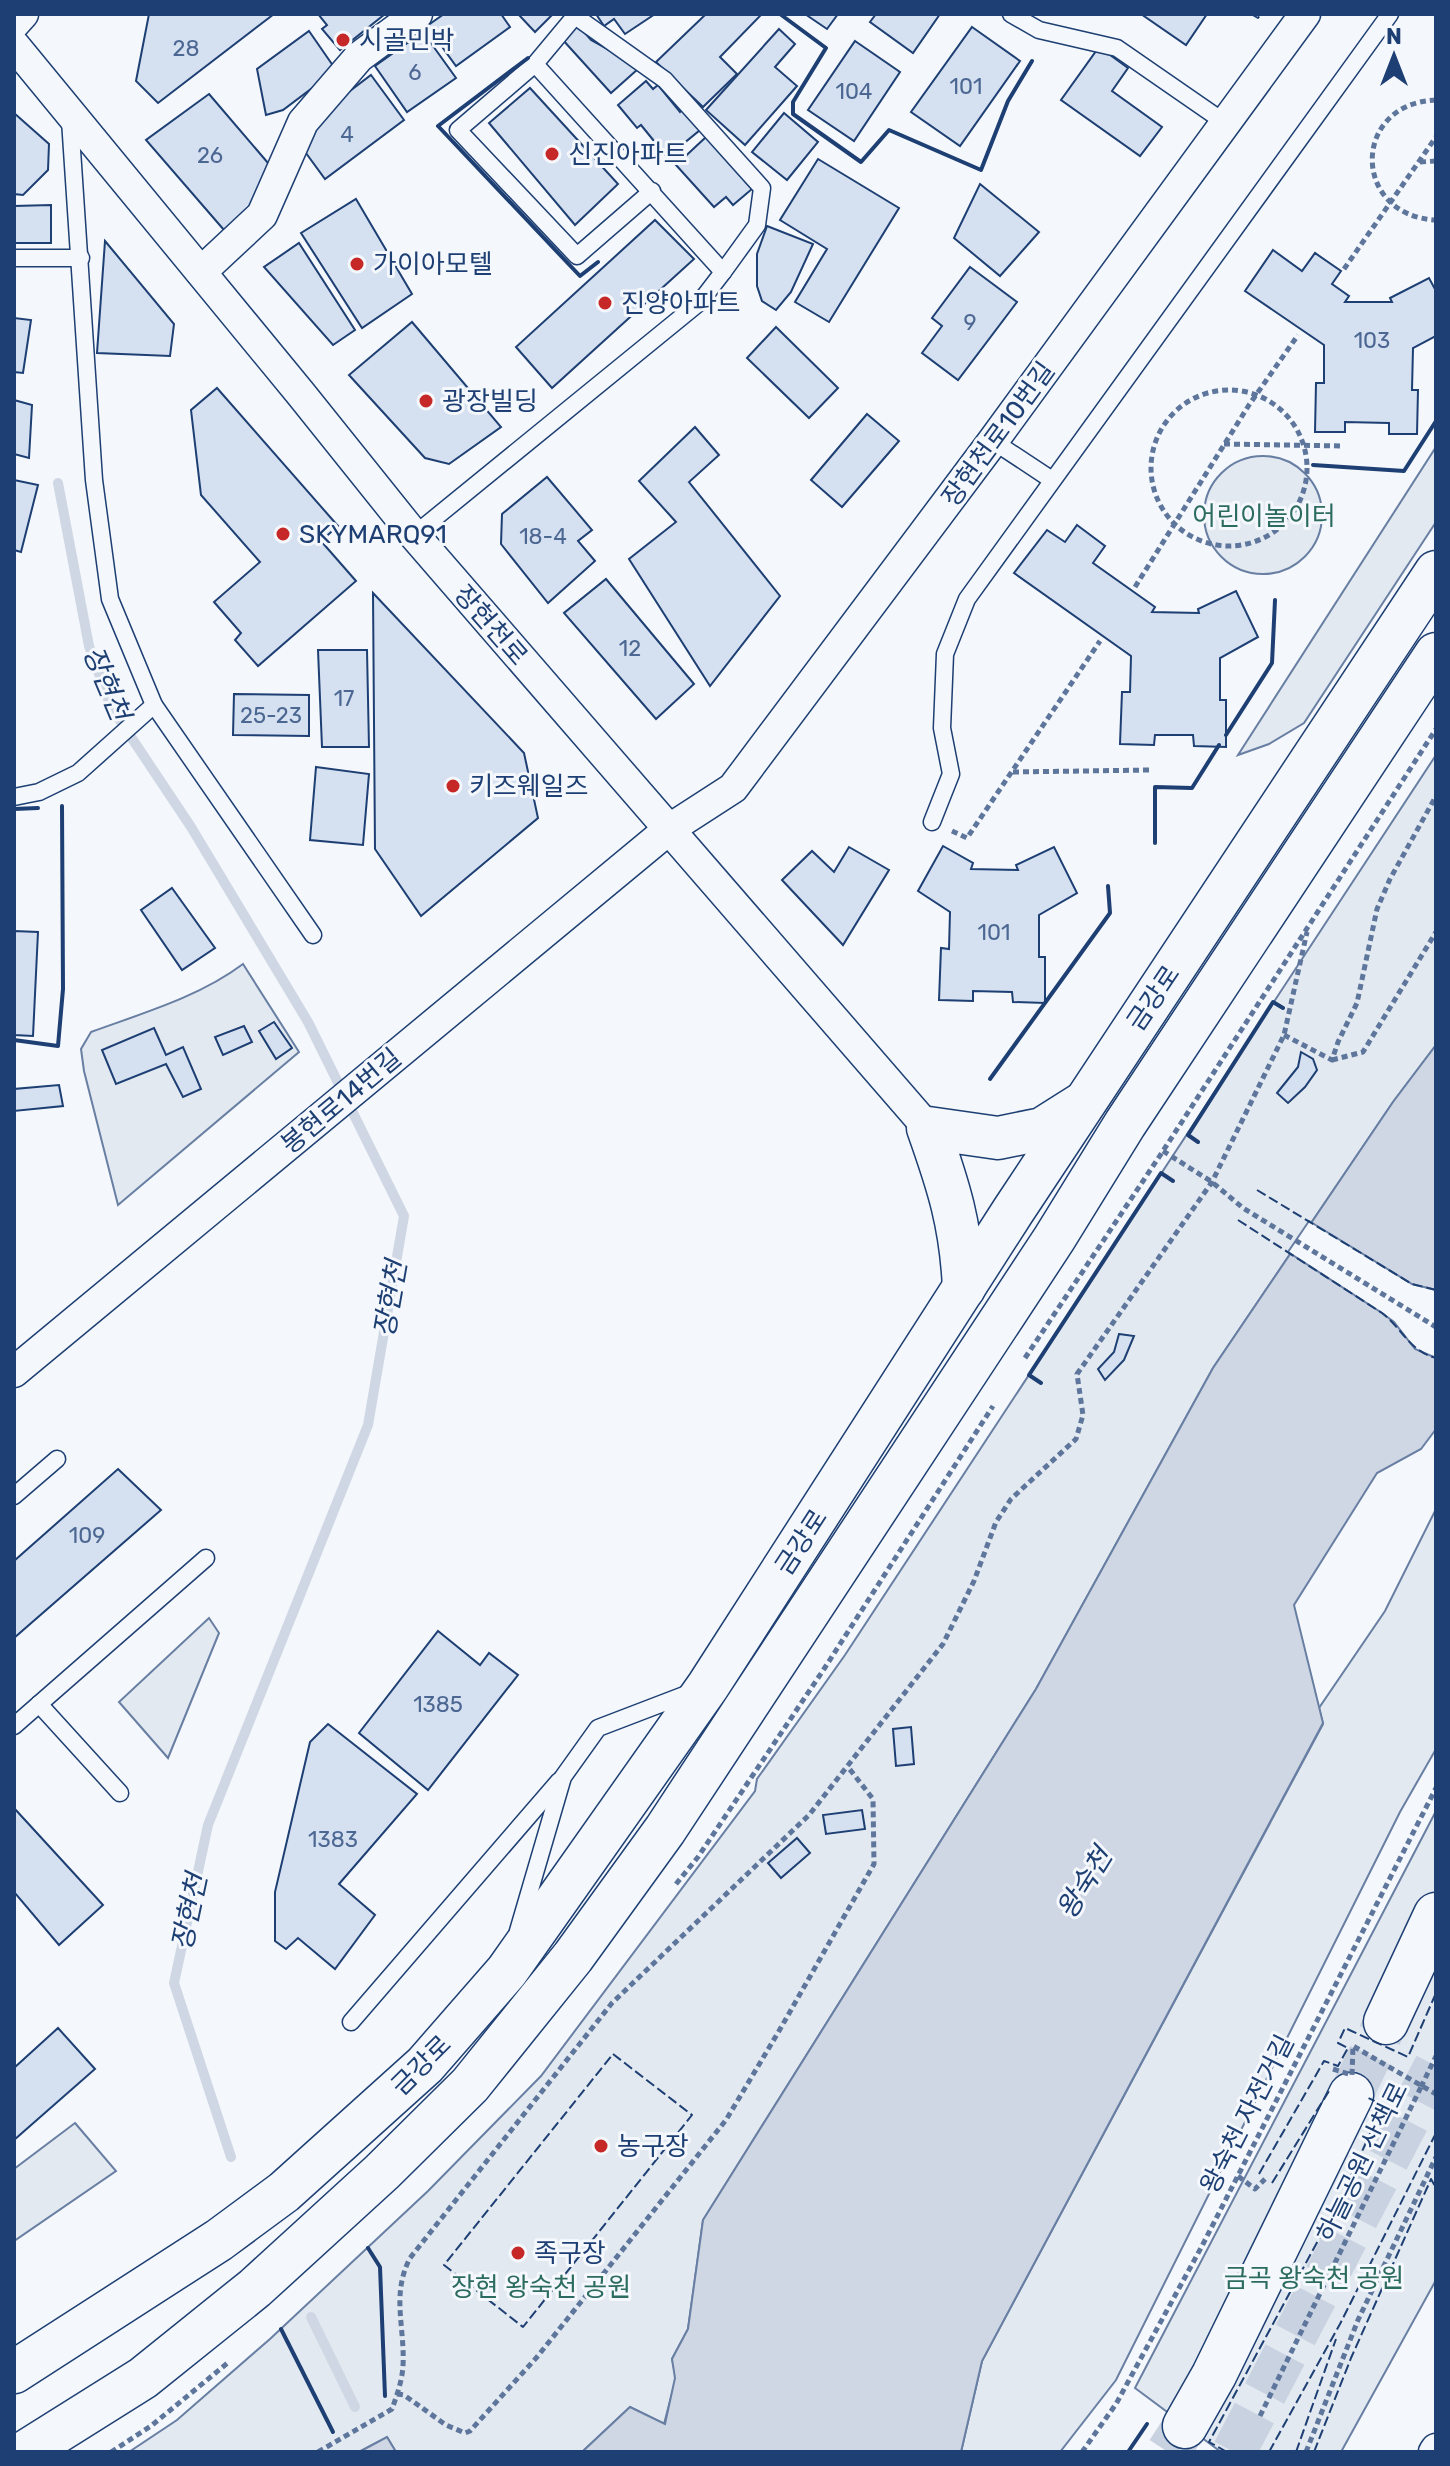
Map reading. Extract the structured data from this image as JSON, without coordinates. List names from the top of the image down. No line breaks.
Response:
{"streets":{"main road":["금강로"],"street":["장현천로10번길","장현천로","봉현로14번길"],"path":["왕숙천 자전거길","하늘공원 산책로"]},"crossings":[["장현천로10번길","장현천로"],["장현천로10번길","봉현로14번길"],["장현천로","봉현로14번길"]],"water":["장현천","왕숙천"],"parks":["어린이놀이터","금곡 왕숙천 공원","장현 왕숙천 공원"],"places":["시골민박","신진아파트","가이아모텔","진양아파트","광장빌딩","SKYMARQ91","키즈웨일즈","농구장","족구장"],"house_numbers":["28","6","101","104","4","26","9","103","18-4","12","17","25-23","101","109","1385","1383"],"north":"top"}
